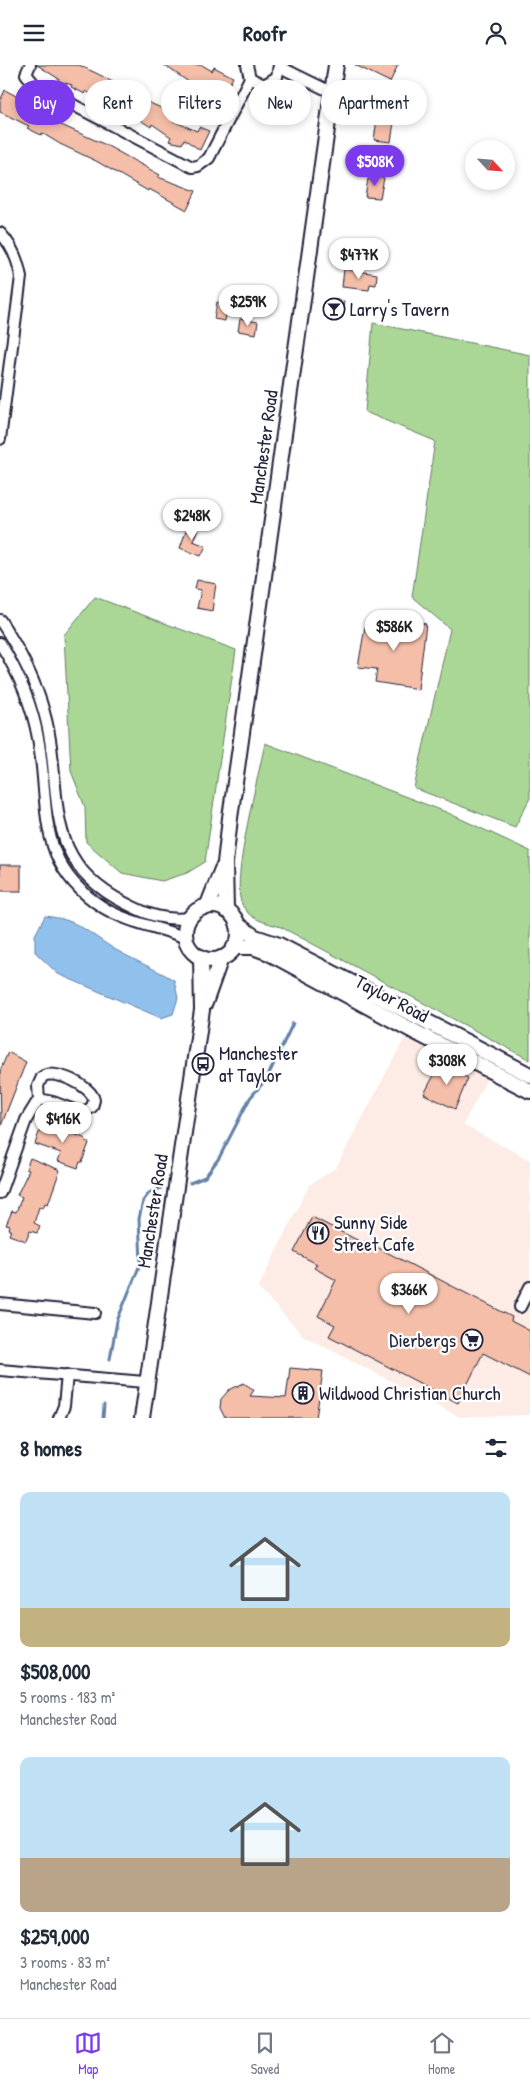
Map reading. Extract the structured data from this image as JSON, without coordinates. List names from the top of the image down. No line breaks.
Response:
{"streets":{"street":["Manchester Road","Taylor Road"]},"crossings":[["Manchester Road","Taylor Road"]],"places":{"bar":["Larry's Tavern"],"bus stop":["Manchester at Taylor"],"restaurant":["Sunny Side Street Cafe"],"supermarket":["Dierbergs"],"building":["Wildwood Christian Church"]},"north":"bottom right","page":{"header":"Roofr","chip":["Buy","Rent","Filters","New","Apartment"],"price":["$508K","$477K","$259K","$248K","$586K","$308K","$416K","$366K"],"heading":"8 homes","list":[{"name":"$508,000","note":"5 rooms · 183 m² · Manchester Road"},{"name":"$259,000","note":"3 rooms · 83 m² · Manchester Road"}],"tabs":["Map","Saved","Home"]}}
